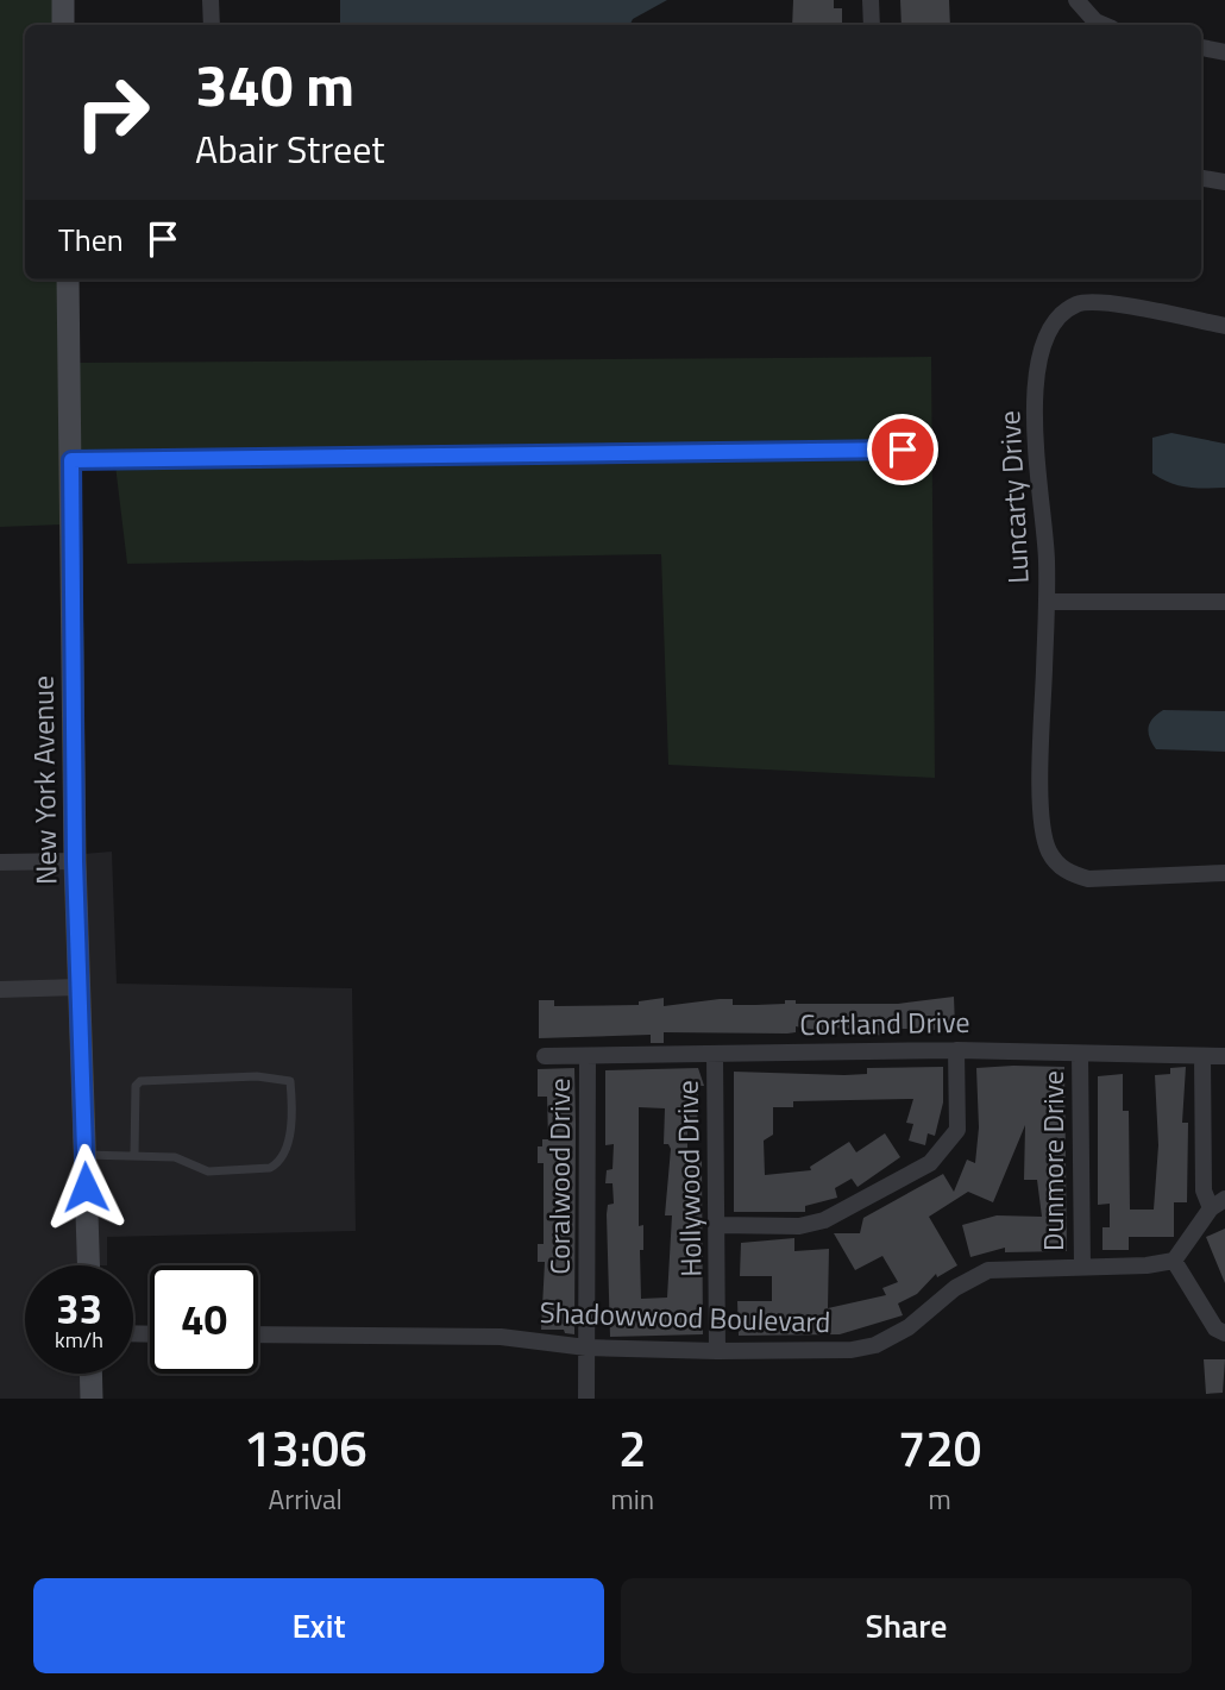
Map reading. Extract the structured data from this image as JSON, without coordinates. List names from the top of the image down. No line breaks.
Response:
{"streets":{"street":["Luncarty Drive","New York Avenue","Cortland Drive","Dunmore Drive","Coralwood Drive","Hollywood Drive","Shadowwood Boulevard"]},"crossings":[["Cortland Drive","Dunmore Drive"],["Cortland Drive","Coralwood Drive"],["Cortland Drive","Hollywood Drive"],["Dunmore Drive","Shadowwood Boulevard"],["Coralwood Drive","Shadowwood Boulevard"],["Hollywood Drive","Shadowwood Boulevard"]],"page":{"turn":["340 m","Abair Street"],"then":"Then","speed":"33 km/h","limit":"40","eta":["13:06","Arrival","2","min","720","m"],"buttons":["Exit","Share"]}}
